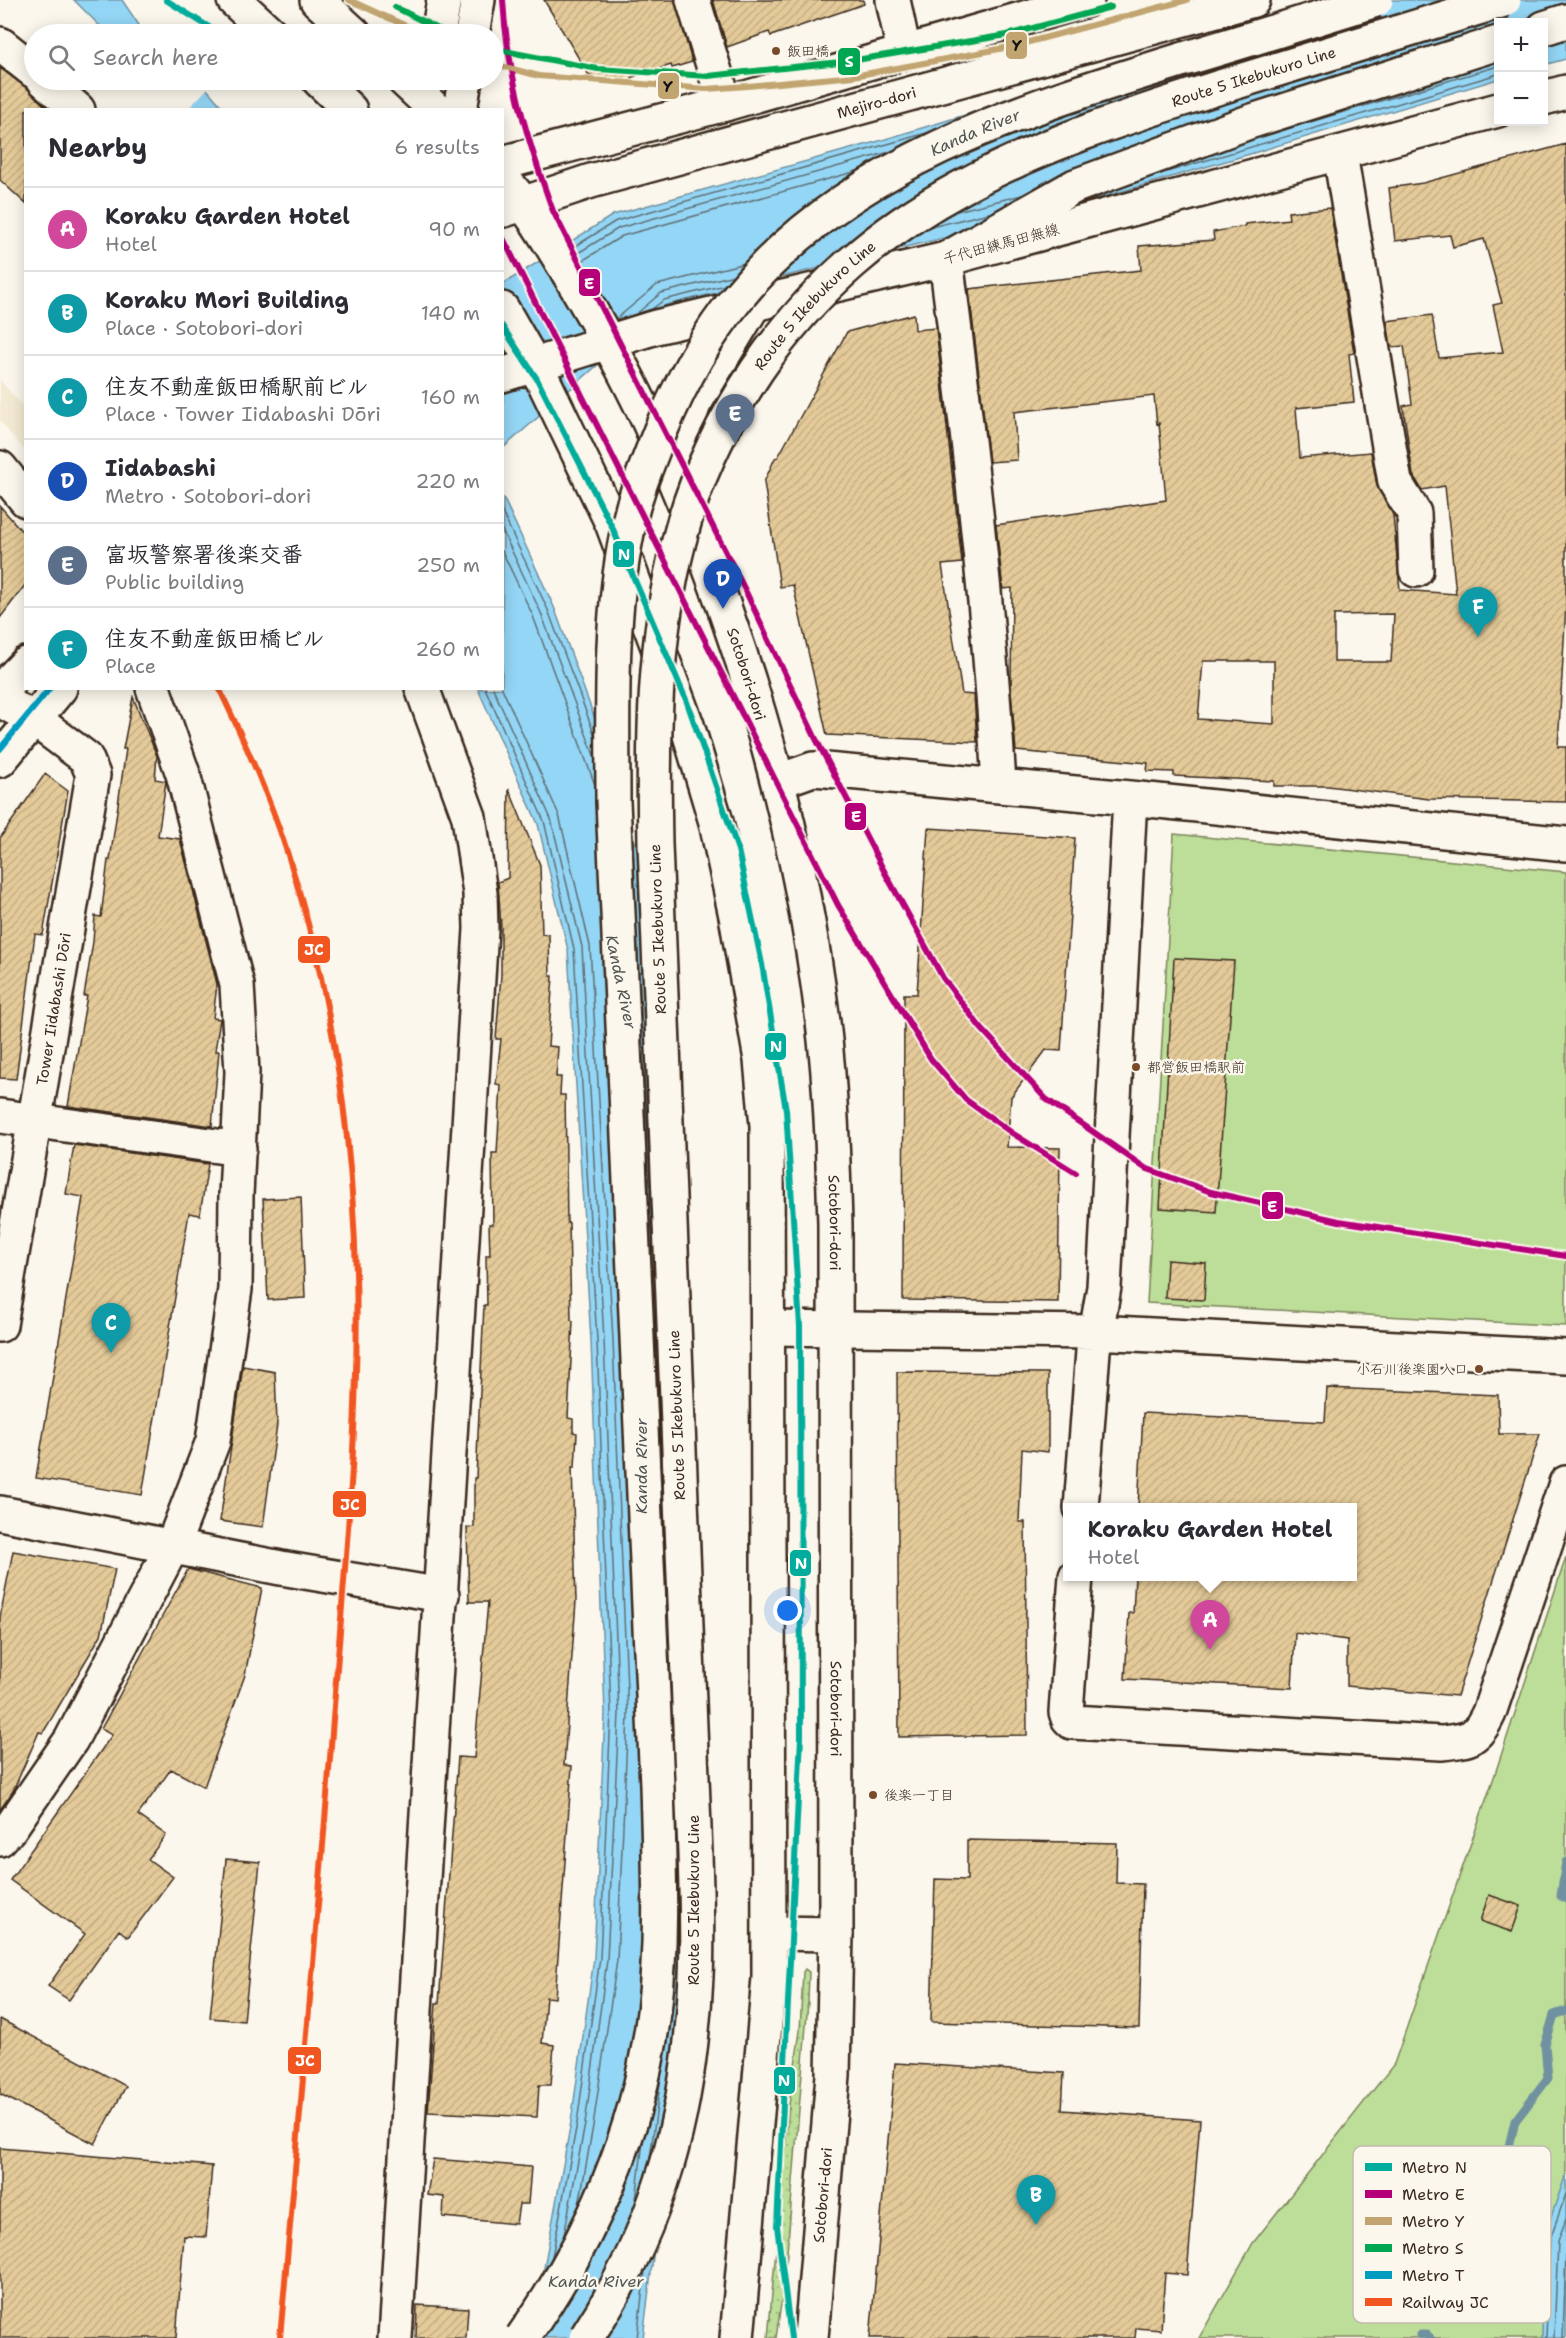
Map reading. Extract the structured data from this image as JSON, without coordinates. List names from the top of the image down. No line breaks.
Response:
{"streets":{"main road":["Route 5 Ikebukuro Line","Mejiro-dori","千代田練馬田無線","Sotobori-dori","Tower Iidabashi Dōri"]},"crossings":[["Mejiro-dori","Sotobori-dori"],["千代田練馬田無線","Sotobori-dori"]],"water":["Kanda River"],"places":["飯田橋","都営飯田橋駅前","小石川後楽園入口","後楽一丁目"],"lines":["metro line N","metro line E","metro line Y","metro line S","metro line T","rail line JC"],"legend":["Metro N","Metro E","Metro Y","Metro S","Metro T","Railway JC"],"page":{"map_buttons":["+","−"],"search":"Search here","heading":["Nearby","6 results"],"list":[{"mark":"A","name":"Koraku Garden Hotel","note":"Hotel","value":"90 m"},{"mark":"B","name":"Koraku Mori Building","note":"Place · Sotobori-dori","value":"140 m"},{"mark":"C","name":"住友不動産飯田橋駅前ビル","note":"Place · Tower Iidabashi Dōri","value":"160 m"},{"mark":"D","name":"Iidabashi","note":"Metro · Sotobori-dori","value":"220 m"},{"mark":"E","name":"富坂警察署後楽交番","note":"Public building","value":"250 m"},{"mark":"F","name":"住友不動産飯田橋ビル","note":"Place","value":"260 m"}],"pins":["E","D","F","C","A","B"],"popup":["Koraku Garden Hotel","Hotel"]}}
